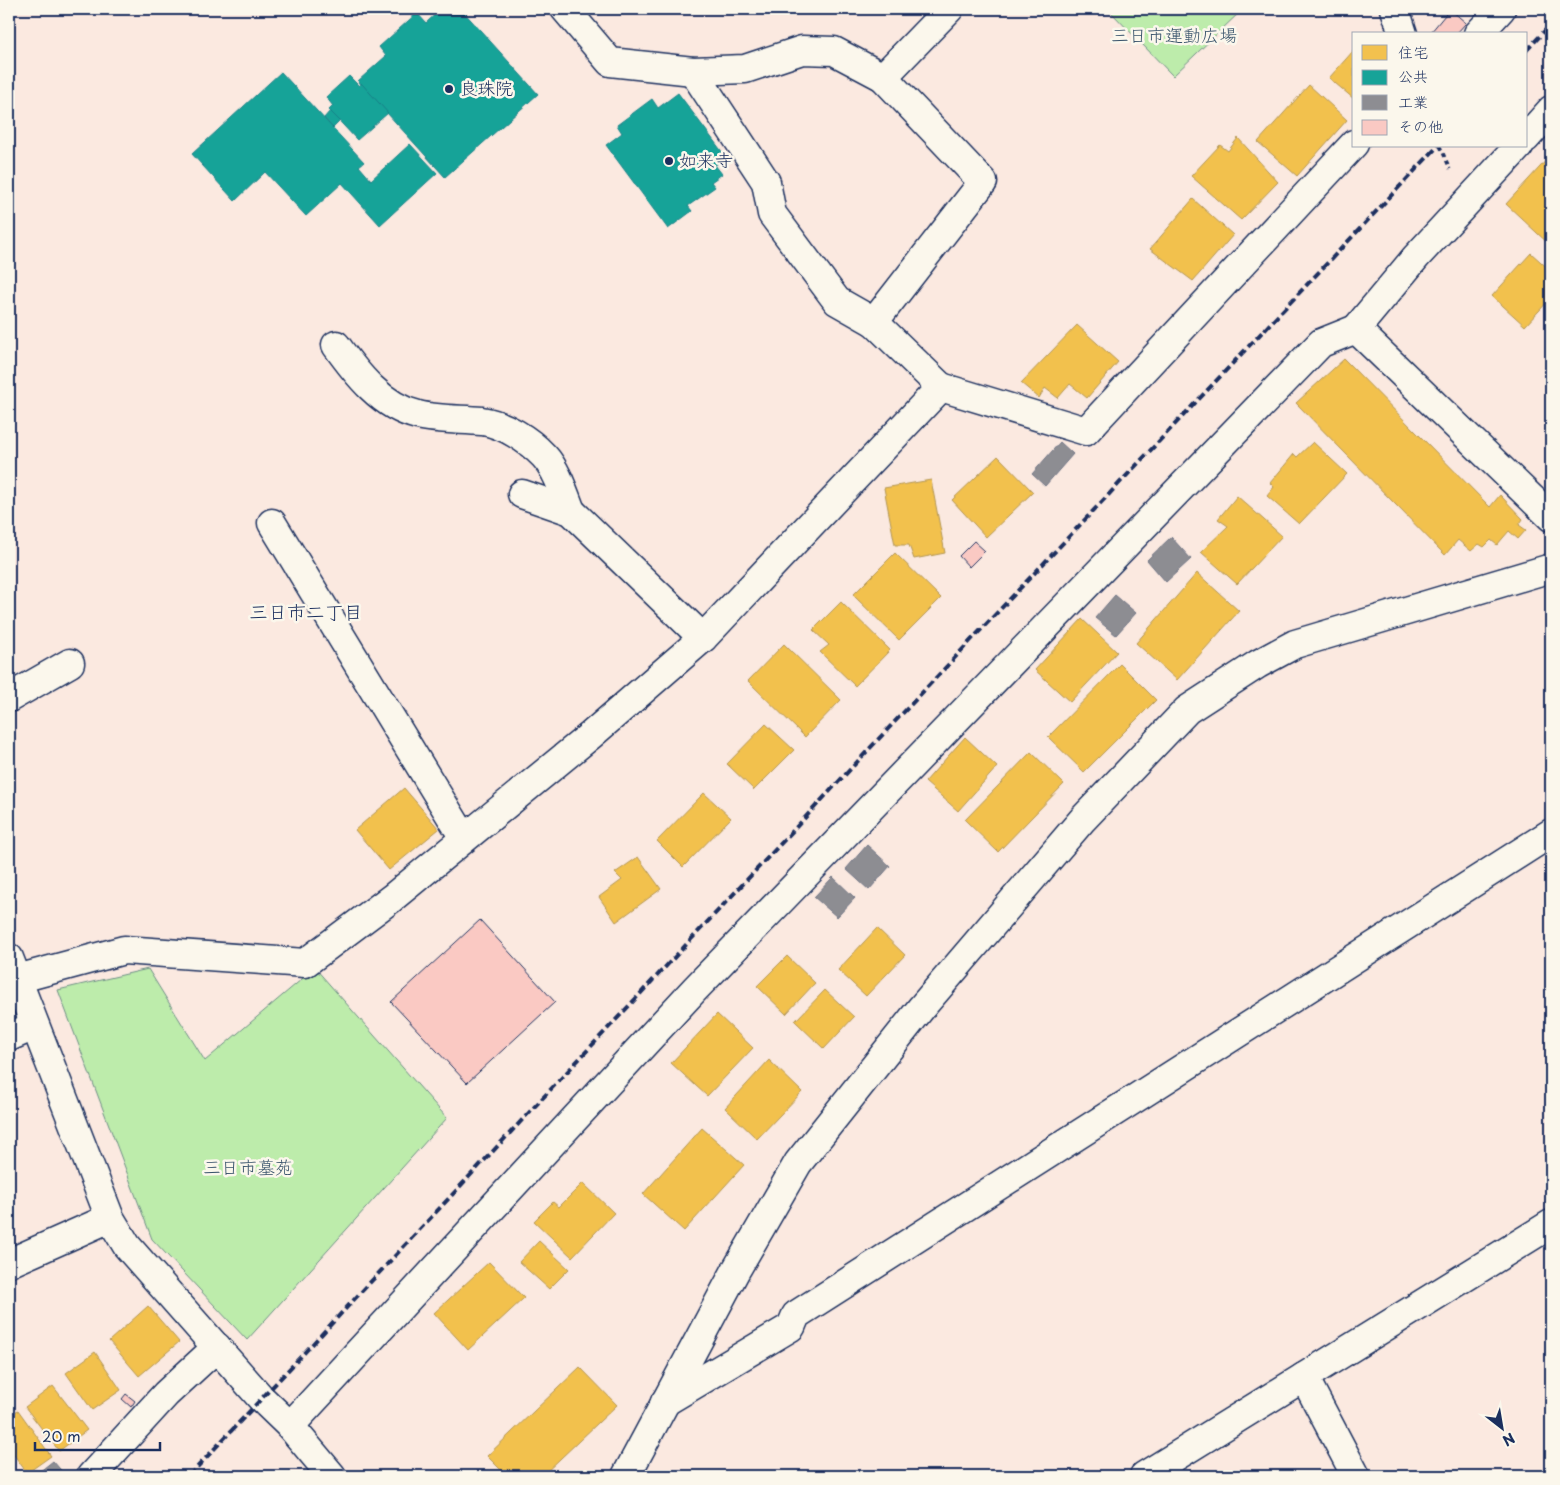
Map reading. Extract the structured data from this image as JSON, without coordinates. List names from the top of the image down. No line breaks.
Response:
{"districts":["三日市二丁目"],"parks":["三日市運動広場","三日市墓苑"],"places":["良珠院","如来寺"],"legend":["住宅","公共","工業","その他"],"scale_bar":"20 m","north":"bottom right"}
